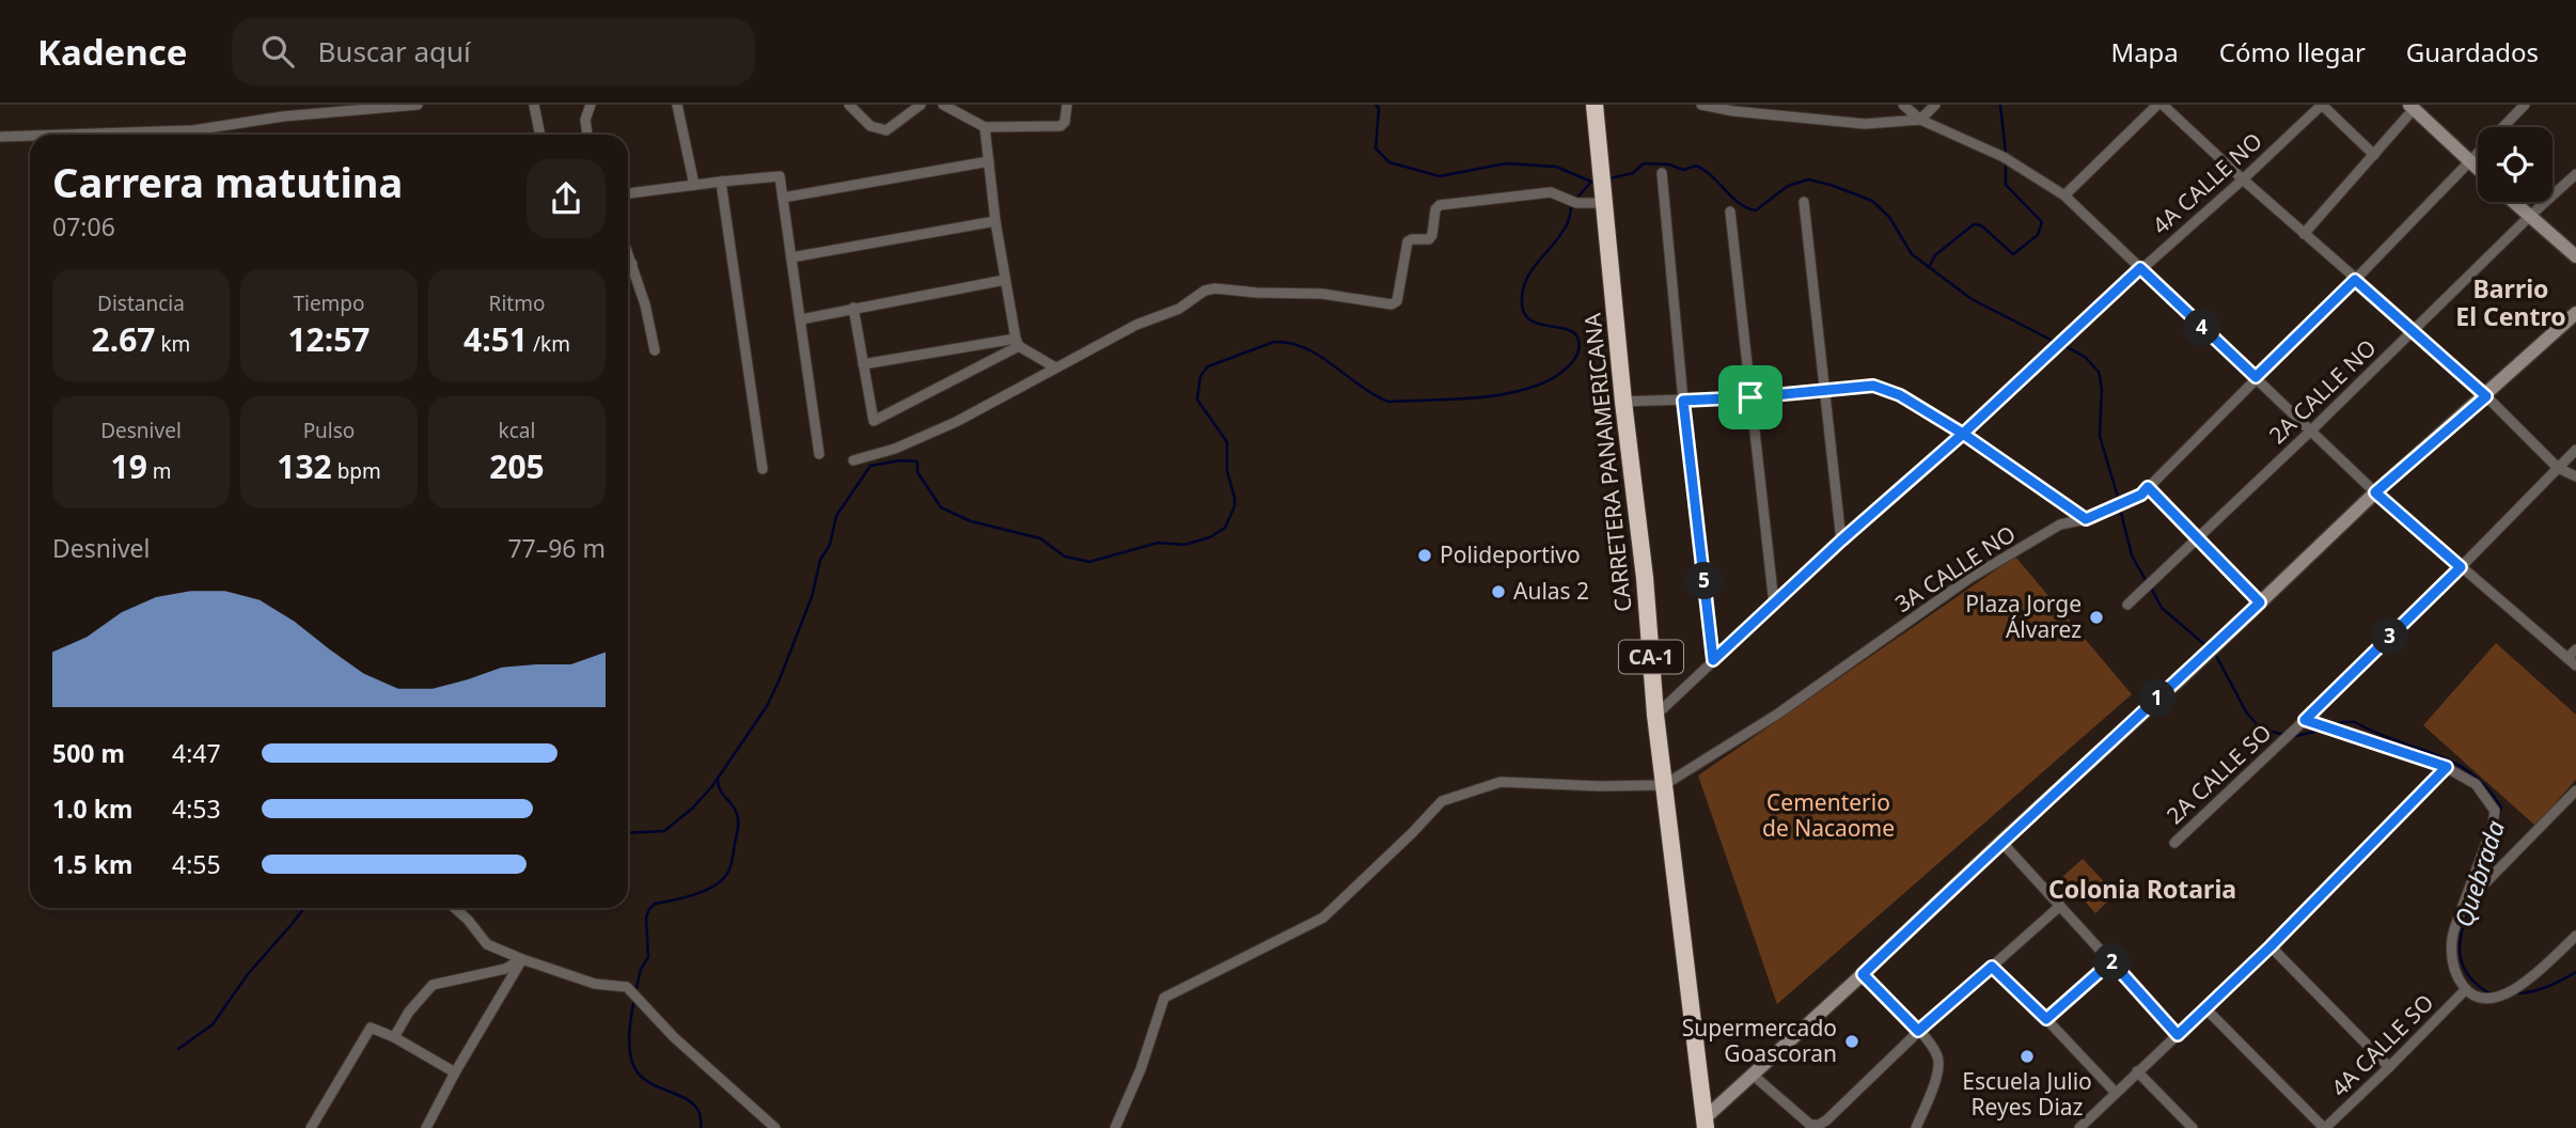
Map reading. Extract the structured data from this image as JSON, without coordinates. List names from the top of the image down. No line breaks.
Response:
{"streets":{"highway":["CARRETERA PANAMERICANA","CA-1"],"street":["4A CALLE NO","2A CALLE NO","3A CALLE NO","2A CALLE SO","4A CALLE SO"]},"crossings":[["4A CALLE NO","CARRETERA PANAMERICANA"],["CARRETERA PANAMERICANA","3A CALLE NO"]],"districts":["Barrio El Centro","Colonia Rotaria"],"water":["Quebrada"],"parks":["Cementerio de Nacaome"],"places":["Polideportivo","Aulas 2","Plaza Jorge Álvarez","Supermercado Goascoran","Escuela Julio Reyes Diaz"],"page":{"header":"Kadence","search":"Buscar aquí","nav":["Mapa","Cómo llegar","Guardados"],"heading":["Carrera matutina","07:06"],"stats":[["Distancia","2.67 km"],["Tiempo","12:57"],["Ritmo","4:51 /km"],["Desnivel","19 m"],["Pulso","132 bpm"],["kcal","205"]],"pins":["4","5","3","1","2"],"chart":["Desnivel","77–96 m"],"list":[{"name":"500 m","note":"4:47"},{"name":"1.0 km","note":"4:53"},{"name":"1.5 km","note":"4:55"}]}}
